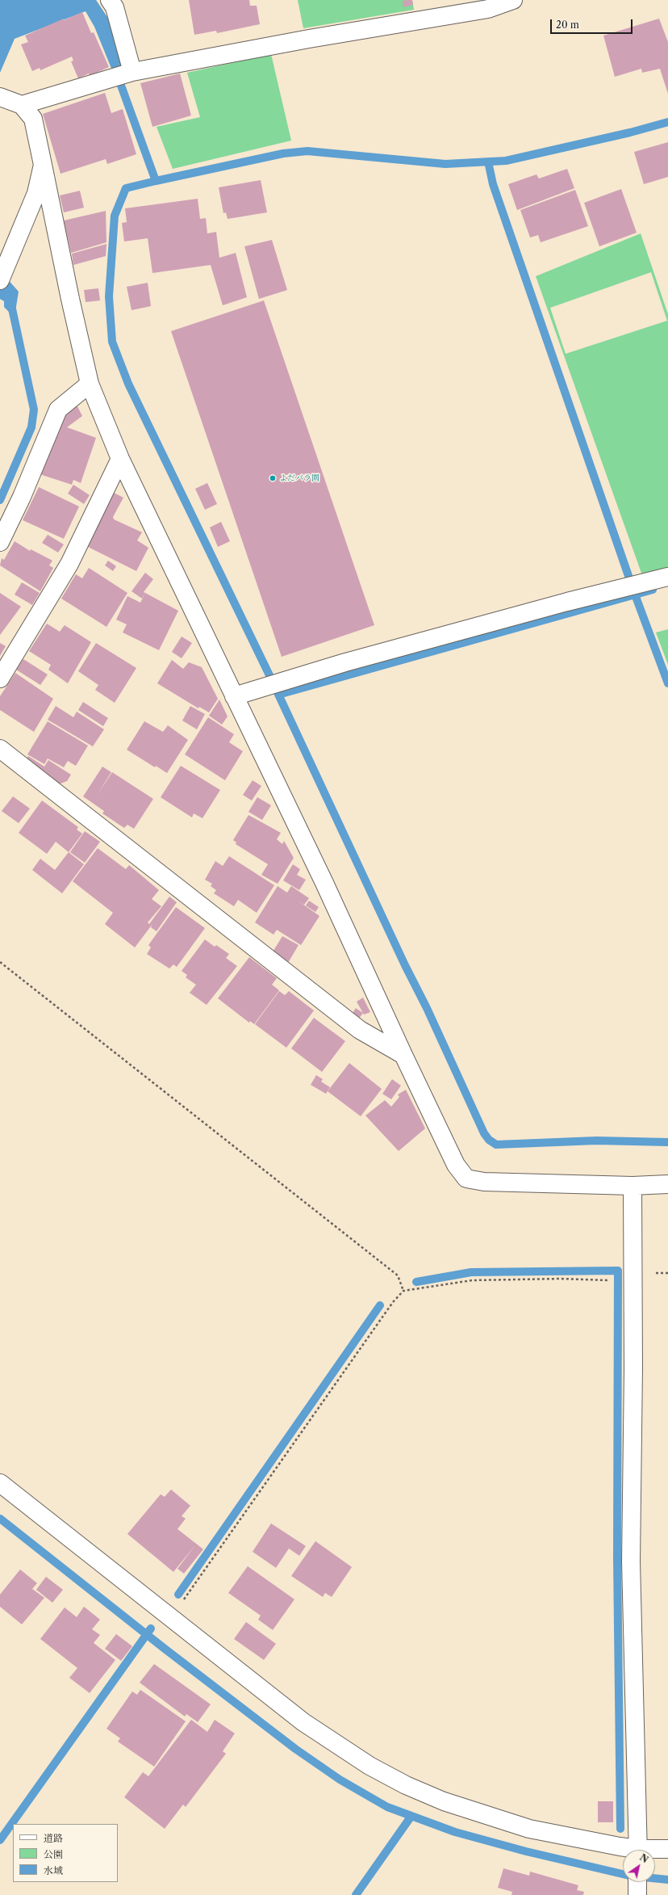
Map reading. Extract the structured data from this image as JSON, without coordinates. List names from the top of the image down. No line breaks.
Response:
{"places":["よだバラ園"],"legend":["道路","公園","水域"],"scale_bar":"20 m","north":"top right"}
